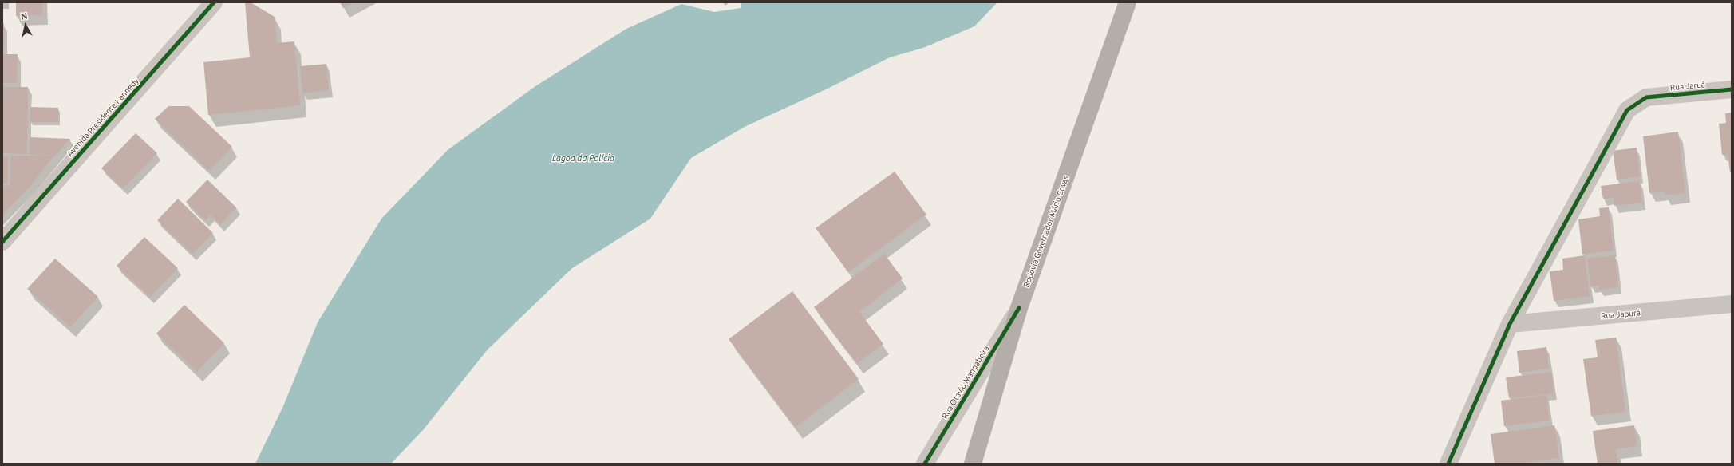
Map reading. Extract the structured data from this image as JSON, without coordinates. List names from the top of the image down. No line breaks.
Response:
{"streets":{"highway":["Rodovia Governador Mário Covas"],"street":["Rua Jaruá","Avenida Presidente Kennedy","Rua Japurá","Rua Otavio Mangabeira"]},"crossings":[["Rua Jaruá","Rua Japurá"],["Rodovia Governador Mário Covas","Rua Otavio Mangabeira"]],"water":["Lagoa da Polícia"],"north":"top"}
